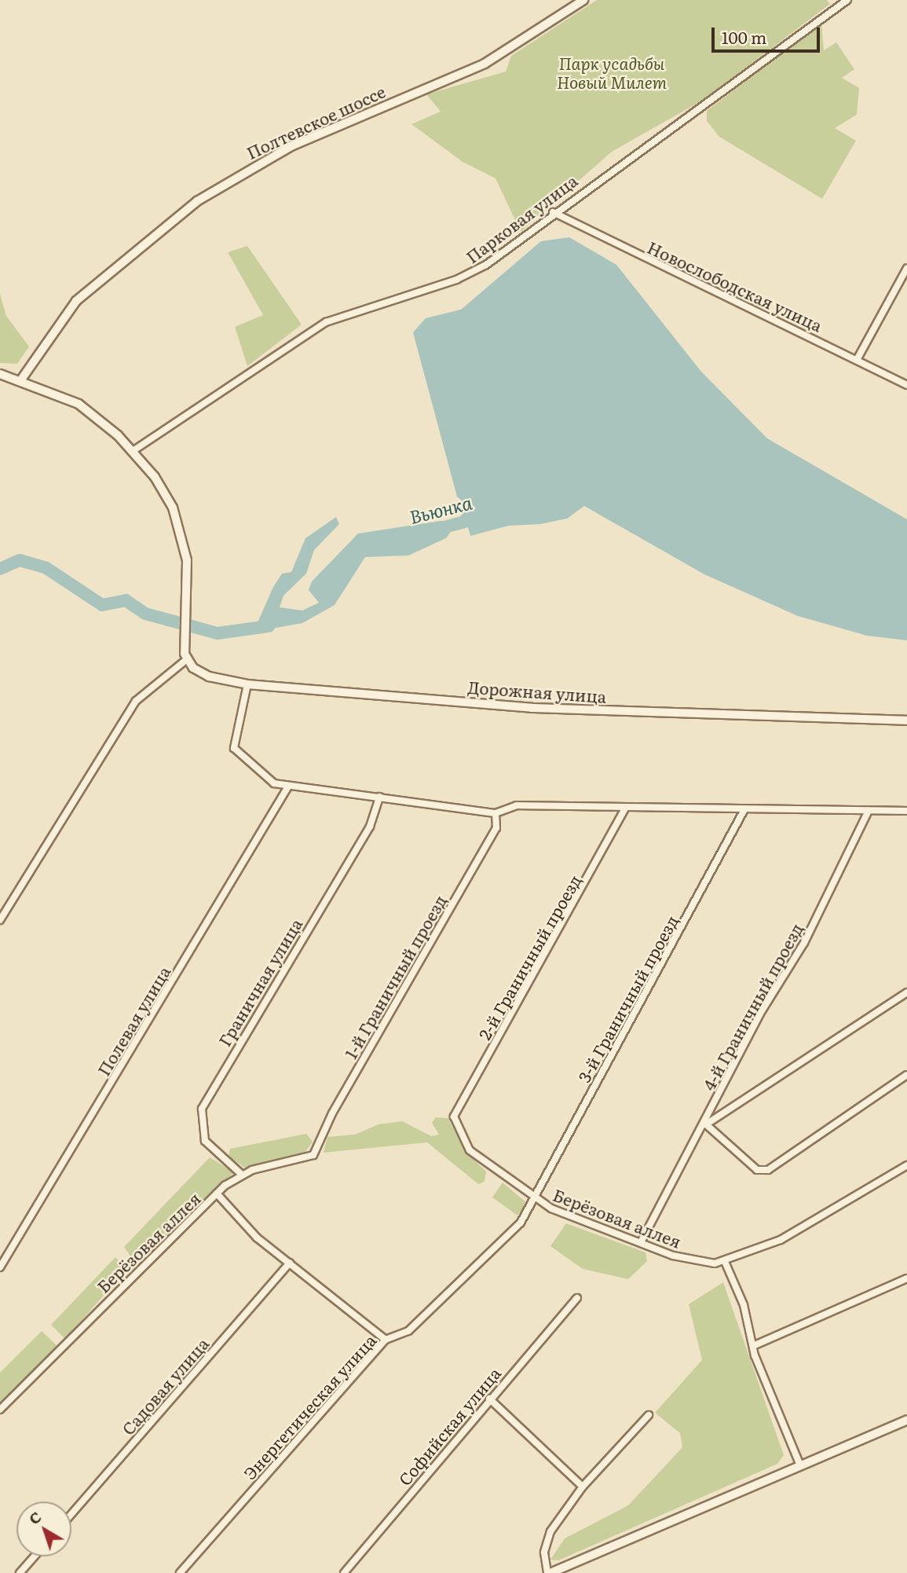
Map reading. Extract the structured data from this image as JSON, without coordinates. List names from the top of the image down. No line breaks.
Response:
{"streets":{"main road":["Дорожная улица"],"street":["Полтевское шоссе","Парковая улица","Новослободская улица","2-й Граничный проезд","1-й Граничный проезд","Граничная улица","3-й Граничный проезд","4-й Граничный проезд","Полевая улица","Берёзовая аллея","Садовая улица","Энергетическая улица","Софийская улица"]},"crossings":[["Парковая улица","Новослободская улица"],["2-й Граничный проезд","Берёзовая аллея"],["1-й Граничный проезд","Берёзовая аллея"],["Граничная улица","Берёзовая аллея"],["3-й Граничный проезд","Берёзовая аллея"],["3-й Граничный проезд","Энергетическая улица"],["4-й Граничный проезд","Берёзовая аллея"],["Берёзовая аллея","Энергетическая улица"]],"water":["Вьюнка"],"parks":["Парк усадьбы Новый Милет"],"scale_bar":"100 m","north":"top left"}
